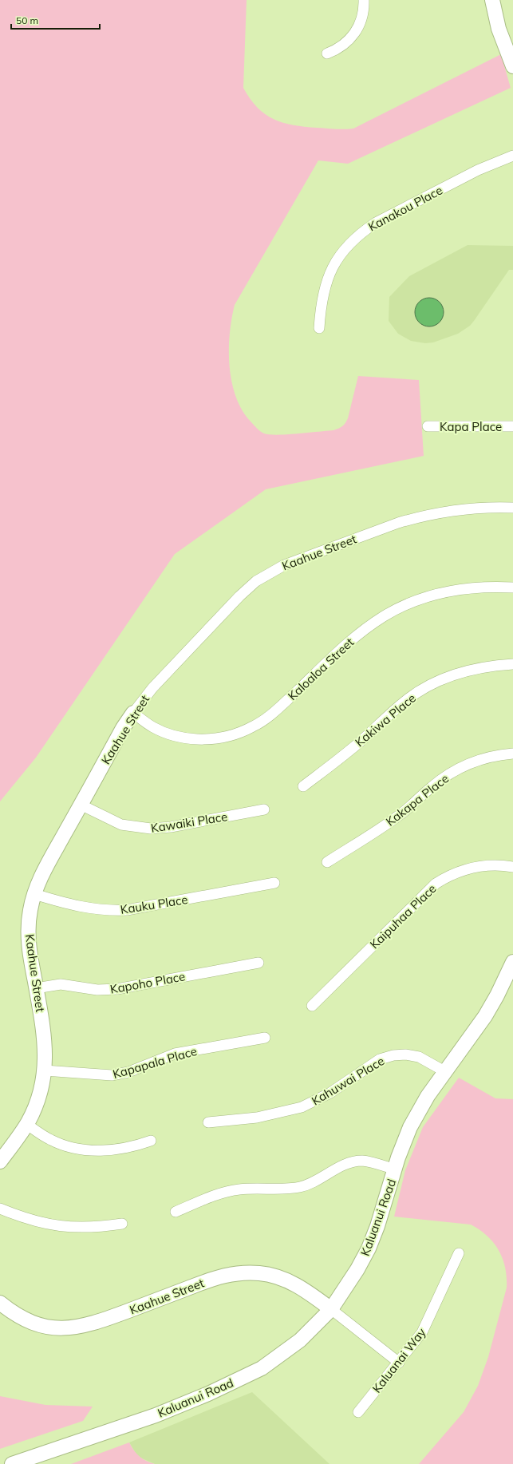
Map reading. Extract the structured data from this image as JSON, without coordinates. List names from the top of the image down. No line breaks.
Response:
{"streets":{"street":["Kanakou Place","Kapa Place","Kaahue Street","Kaloaloa Street","Kakiwa Place","Kakapa Place","Kawaiki Place","Kauku Place","Kaipuhaa Place","Kapoho Place","Kapapala Place","Kahuwai Place","Kaluanui Road","Kaluanai Way"]},"crossings":[["Kaahue Street","Kaloaloa Street"],["Kaahue Street","Kawaiki Place"],["Kaahue Street","Kauku Place"],["Kaahue Street","Kapoho Place"],["Kaahue Street","Kapapala Place"],["Kaahue Street","Kaluanui Road"],["Kahuwai Place","Kaluanui Road"]],"scale_bar":"50 m"}
